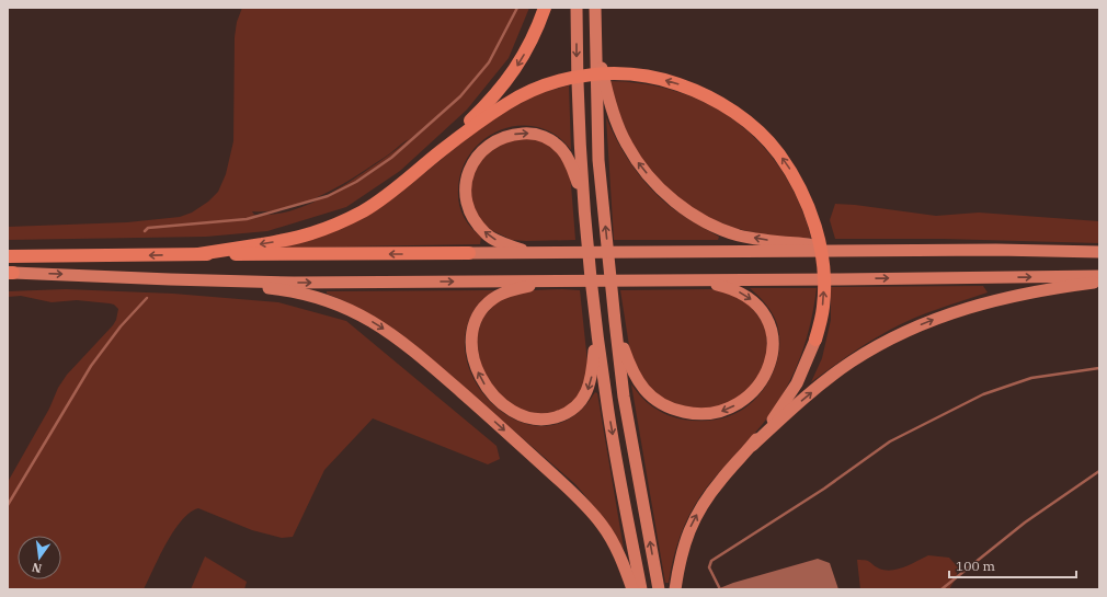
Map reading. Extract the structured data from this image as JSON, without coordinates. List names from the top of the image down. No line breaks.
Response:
{"scale_bar":"100 m","north":"bottom"}
